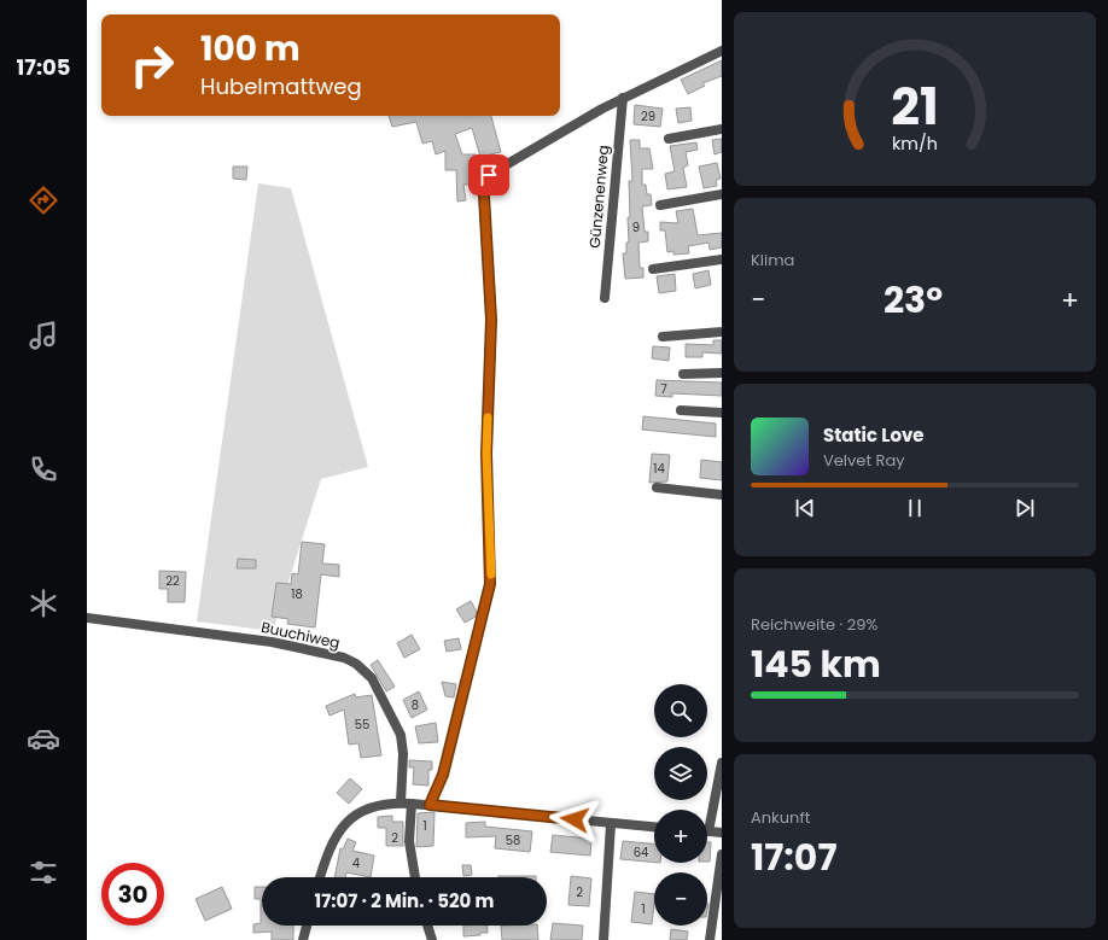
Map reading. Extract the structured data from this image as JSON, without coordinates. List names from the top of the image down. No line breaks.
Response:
{"streets":{"street":["Günzenenweg","Buuchiweg"]},"house_numbers":["29","9","7","14","22","18","8","55","1","2","58","64","4","2","1"],"page":{"tabs":"17:05","turn":["100 m","Hubelmattweg"],"tile":["Klima",["Reichweite · 29%","145 km"],["Ankunft","17:07"]],"heat":["−","23°","+"],"song":["Static Love","Velvet Ray"],"map_buttons":["+","−"],"limit":"30","trip":"17:07 · 2 Min. · 520 m","gauge":["21","km/h"]}}
